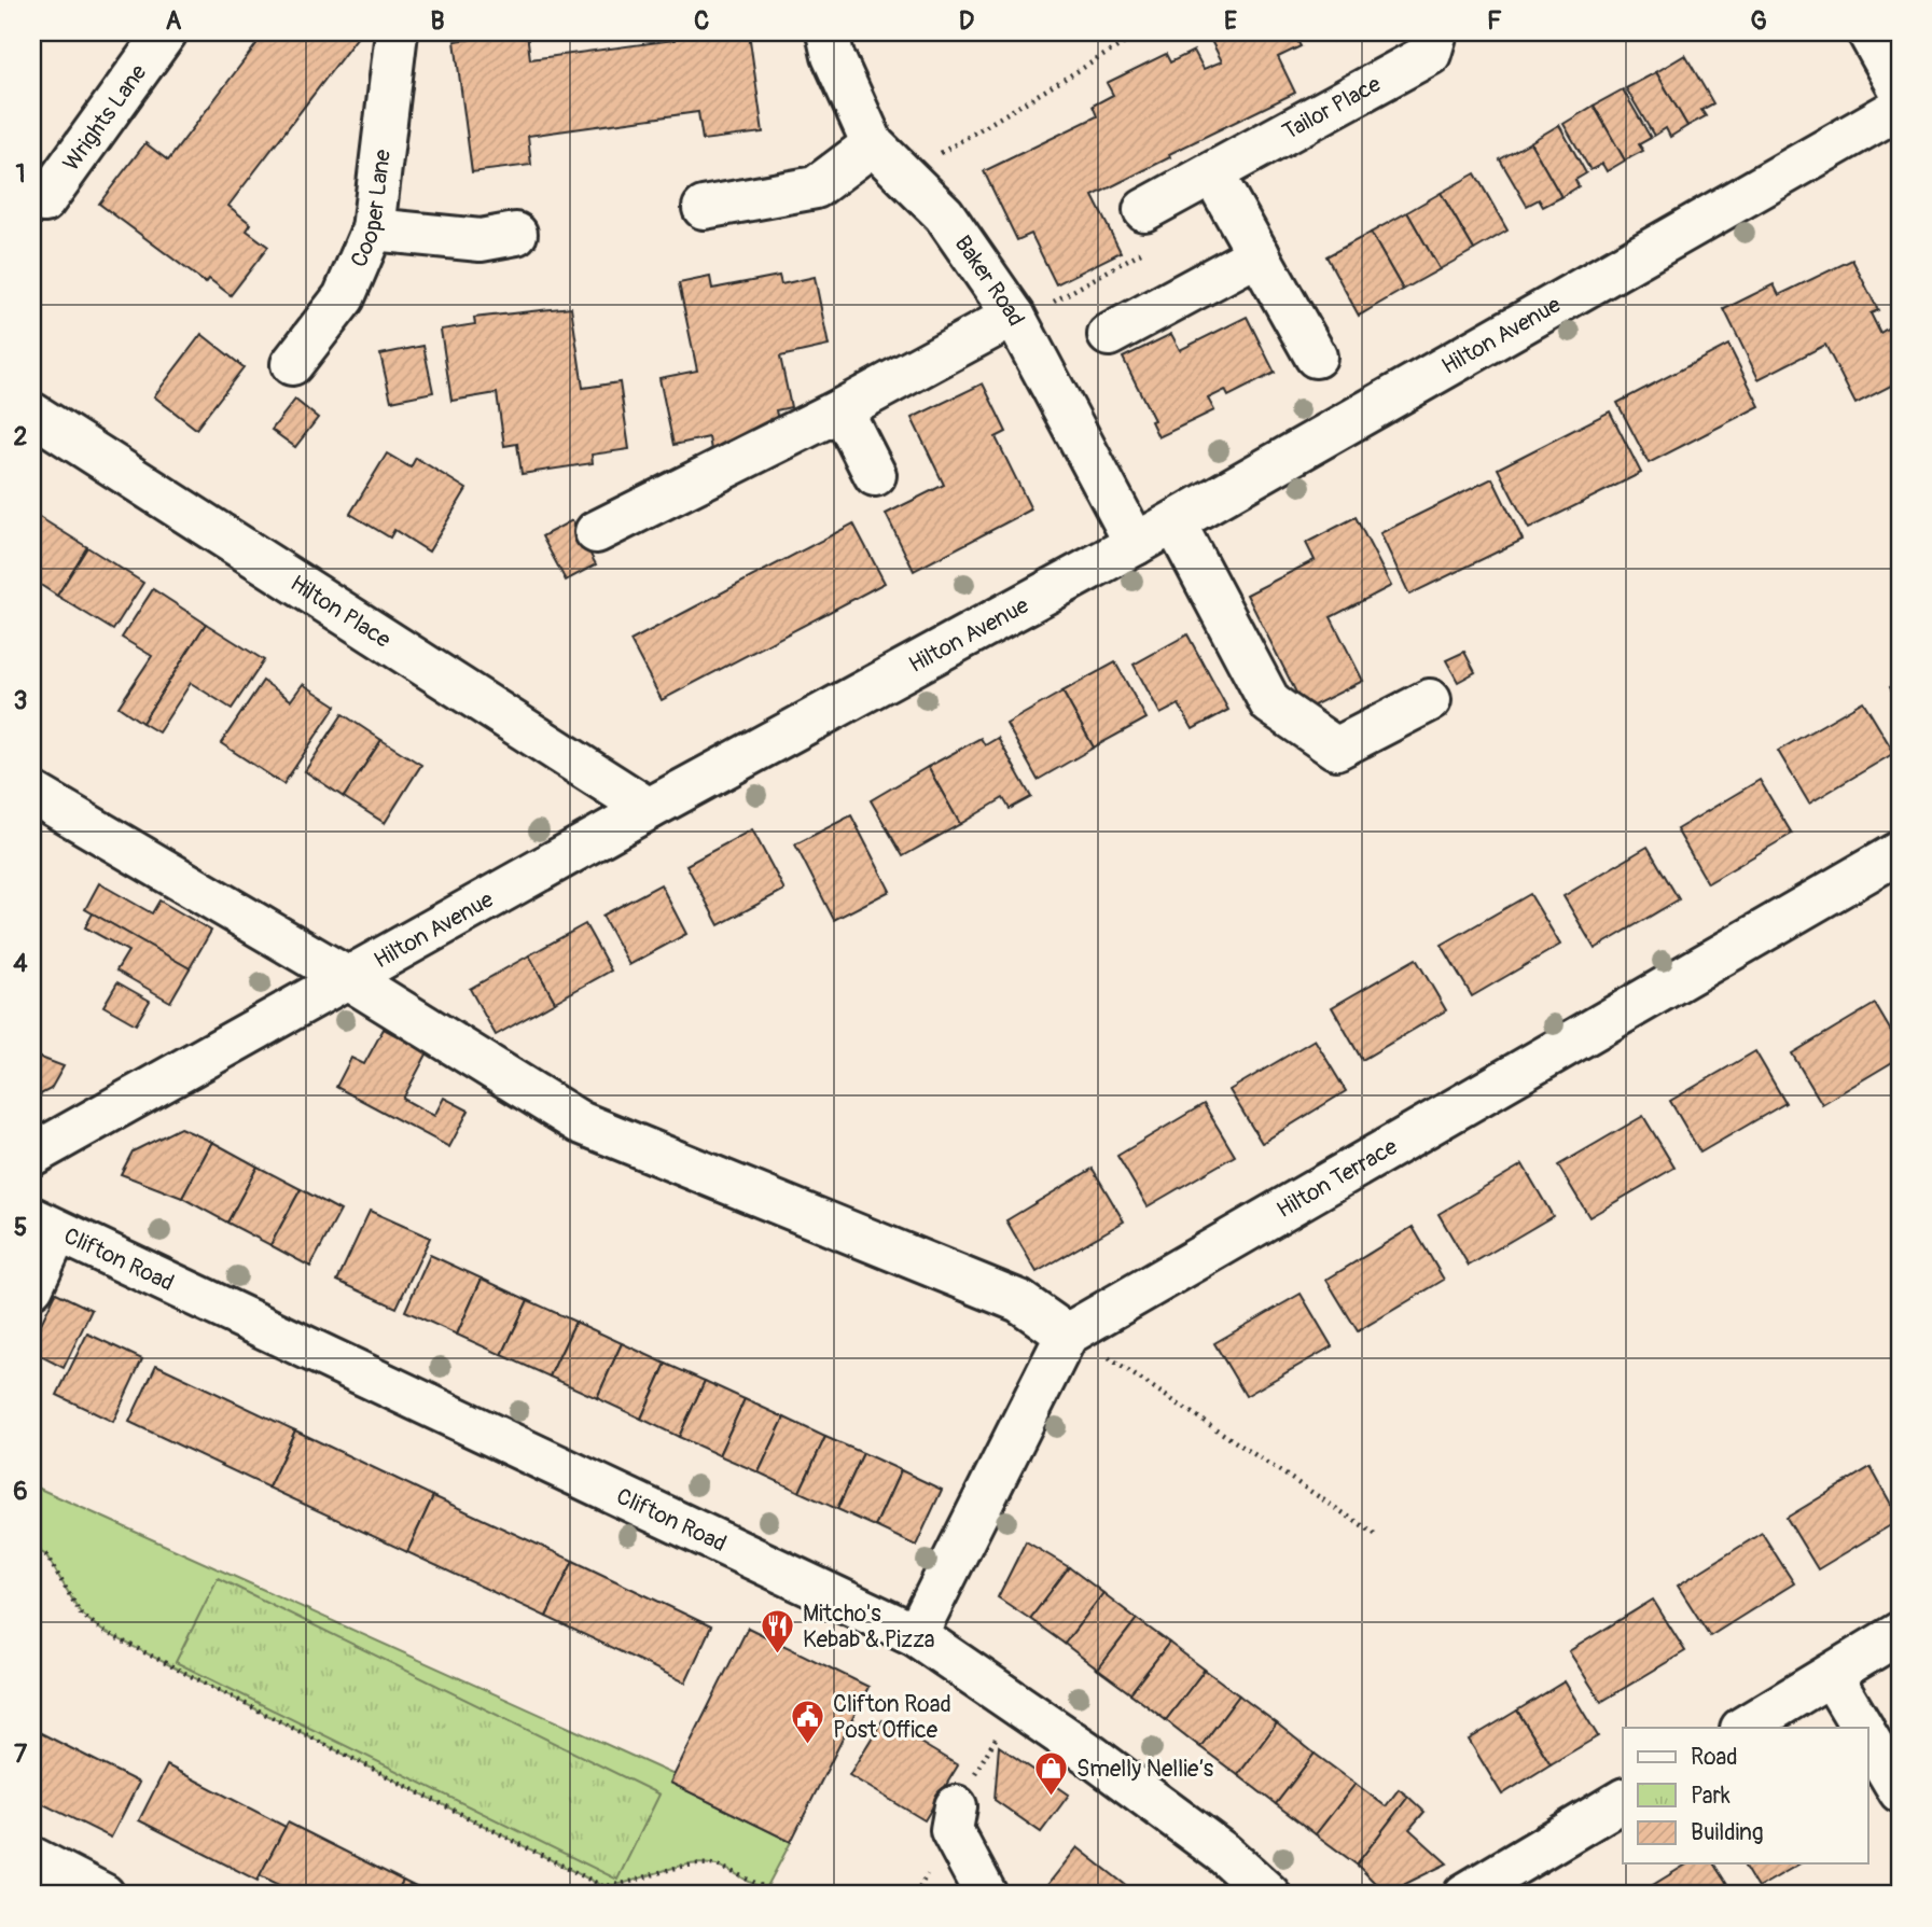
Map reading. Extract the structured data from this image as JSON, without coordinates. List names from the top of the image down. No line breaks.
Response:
{"streets":{"street":["Tailor Place","Wrights Lane","Cooper Lane","Baker Road","Hilton Avenue","Hilton Place","Hilton Terrace","Clifton Road"]},"crossings":[["Baker Road","Hilton Avenue"],["Hilton Avenue","Hilton Place"]],"places":{"restaurant":["Mitcho's Kebab & Pizza"],"public building":["Clifton Road Post Office"],"shop":["Smelly Nellie’s"]},"legend":["Road","Park","Building"],"grid":{"columns":["A","B","C","D","E","F","G"],"rows":["1","2","3","4","5","6","7"]}}
